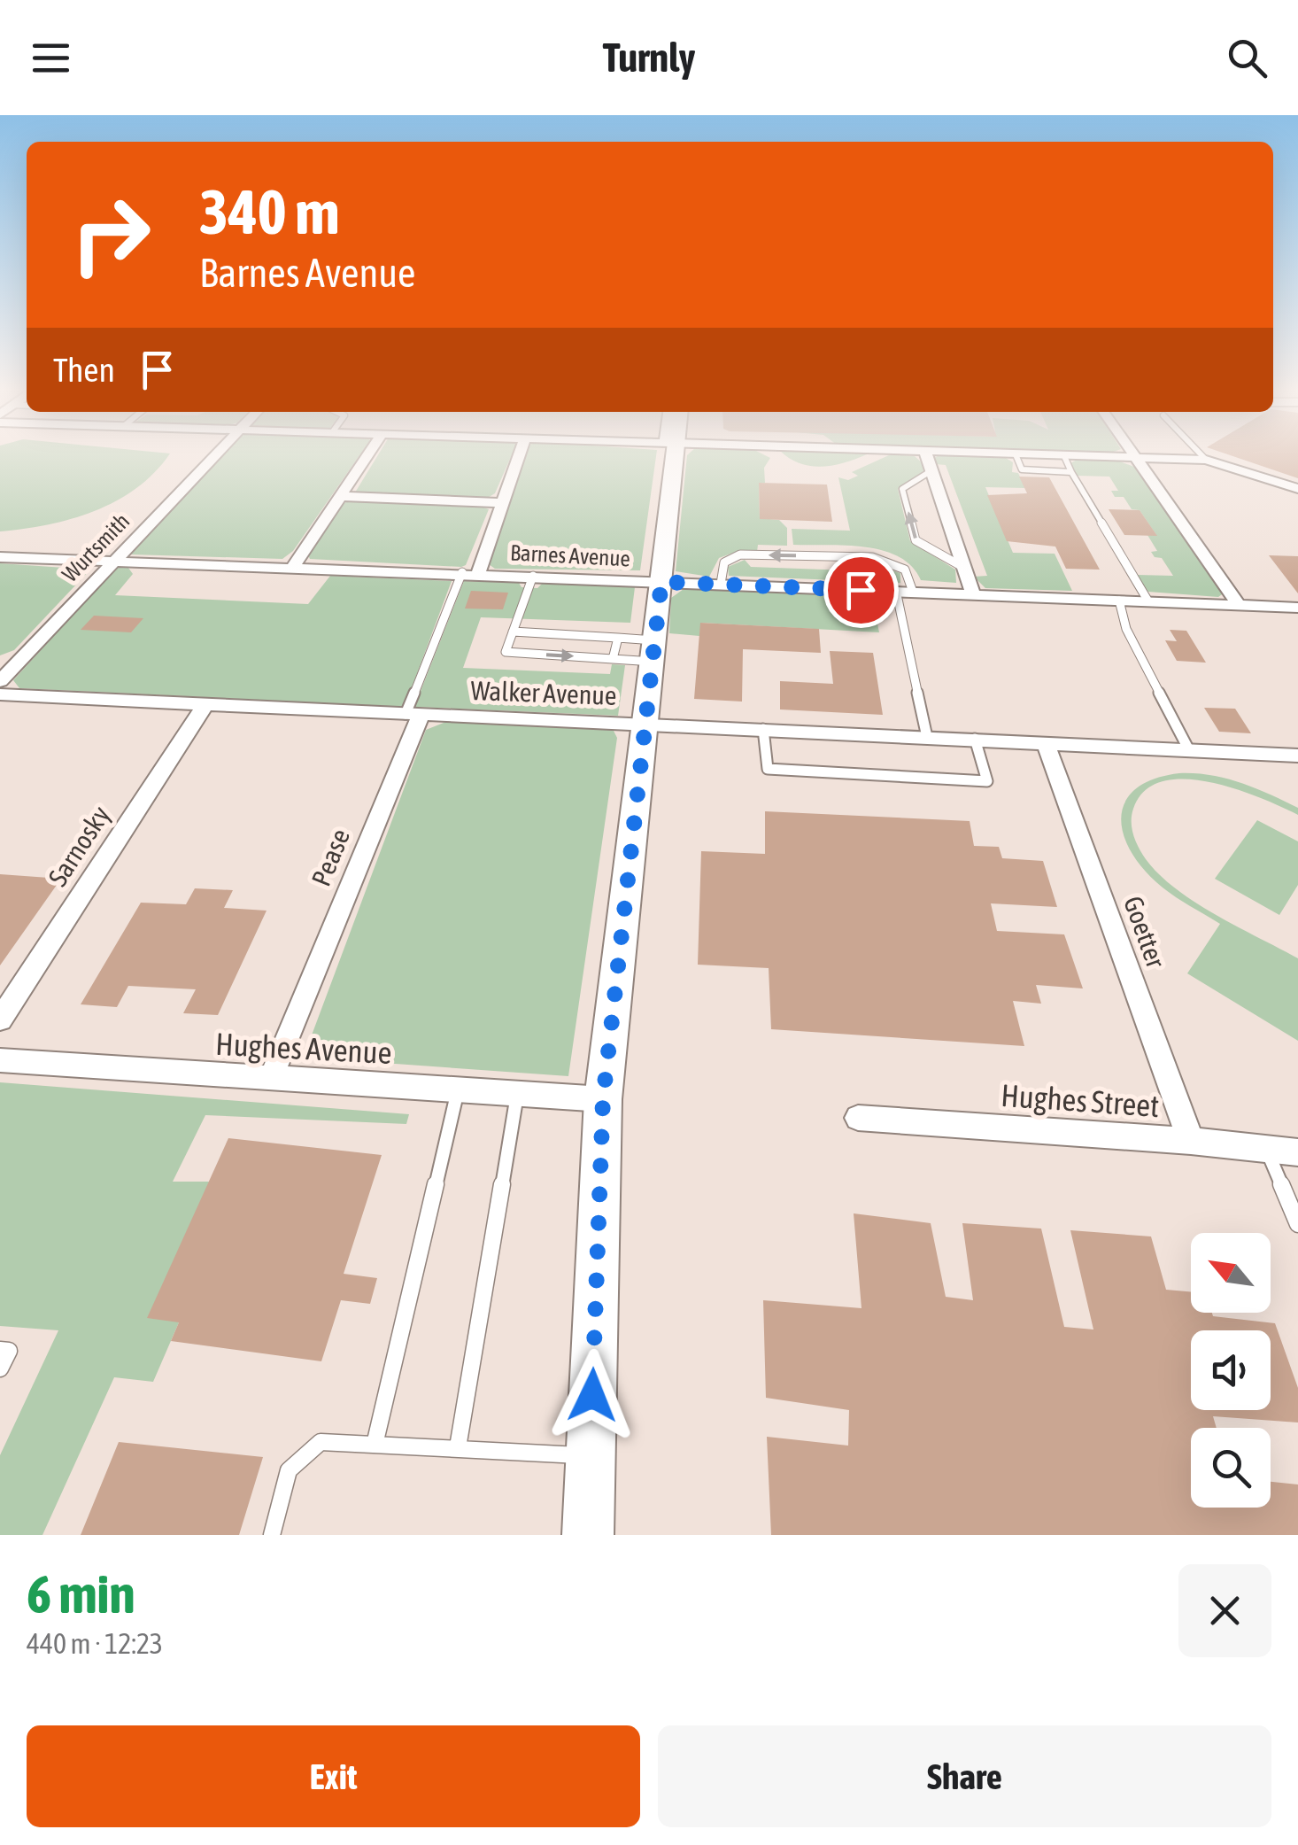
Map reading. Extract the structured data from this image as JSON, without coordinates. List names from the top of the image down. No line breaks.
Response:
{"streets":{"street":["Wurtsmith","Barnes Avenue","Walker Avenue","Sarnosky","Pease","Goetter","Hughes Avenue","Hughes Street"]},"crossings":[["Wurtsmith","Barnes Avenue"],["Walker Avenue","Sarnosky"],["Walker Avenue","Pease"],["Walker Avenue","Goetter"],["Pease","Hughes Avenue"],["Goetter","Hughes Street"]],"north":"top left","page":{"header":"Turnly","turn":["340 m","Barnes Avenue"],"then":"Then","heading":["6 min","440 m · 12:23"],"buttons":["Exit","Share"]}}
